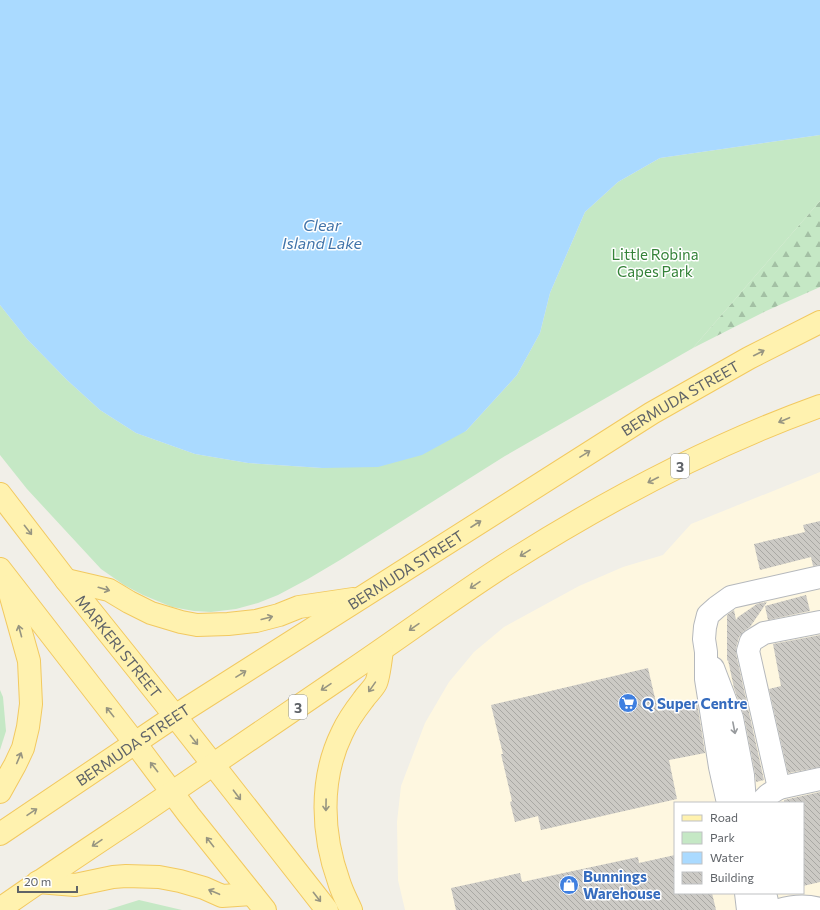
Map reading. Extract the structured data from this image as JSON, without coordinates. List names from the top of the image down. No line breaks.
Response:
{"streets":{"main road":["BERMUDA STREET","3","MARKERI STREET"]},"crossings":[["BERMUDA STREET","MARKERI STREET"],["3","MARKERI STREET"]],"water":["Clear Island Lake"],"parks":["Little Robina Capes Park"],"places":{"supermarket":["Q Super Centre"],"shop":["Bunnings Warehouse"]},"legend":["Road","Park","Water","Building"],"scale_bar":"20 m"}
